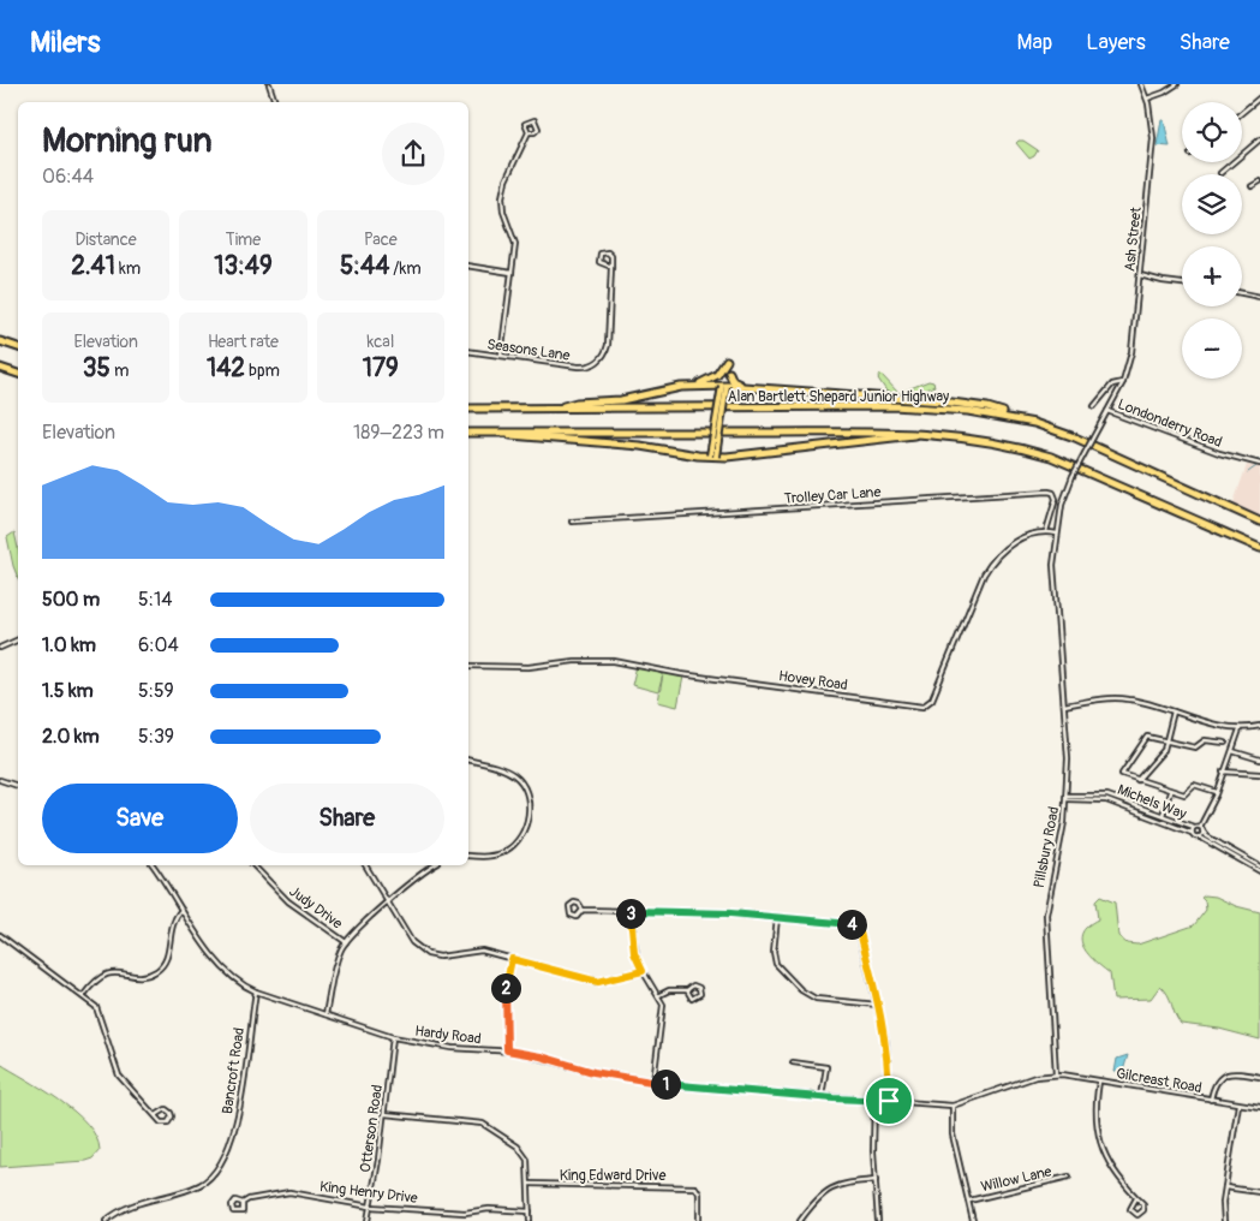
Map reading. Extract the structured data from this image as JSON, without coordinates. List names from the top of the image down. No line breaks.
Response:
{"streets":{"highway":["Alan Bartlett Shepard Junior Highway"],"street":["Ash Street","Seasons Lane","Londonderry Road","Trolley Car Lane","Hovey Road","Michels Way","Pillsbury Road","Judy Drive","Hardy Road","Bancroft Road","Gilcreast Road","Otterson Road","King Edward Drive","Willow Lane","King Henry Drive"]},"crossings":[["Ash Street","Londonderry Road"],["Ash Street","Pillsbury Road"],["Londonderry Road","Pillsbury Road"],["Trolley Car Lane","Hovey Road"],["Michels Way","Pillsbury Road"],["Pillsbury Road","Gilcreast Road"],["Hardy Road","Bancroft Road"],["Hardy Road","Otterson Road"],["Otterson Road","King Henry Drive"]],"page":{"header":"Milers","nav":["Map","Layers","Share"],"map_buttons":["+","−"],"heading":["Morning run","06:44"],"stats":[["Distance","2.41 km"],["Time","13:49"],["Pace","5:44 /km"],["Elevation","35 m"],["Heart rate","142 bpm"],["kcal","179"]],"chart":["Elevation","189–223 m"],"list":[{"name":"500 m","note":"5:14"},{"name":"1.0 km","note":"6:04"},{"name":"1.5 km","note":"5:59"},{"name":"2.0 km","note":"5:39"}],"buttons":["Save","Share"],"pins":["3","4","2","1"]}}
